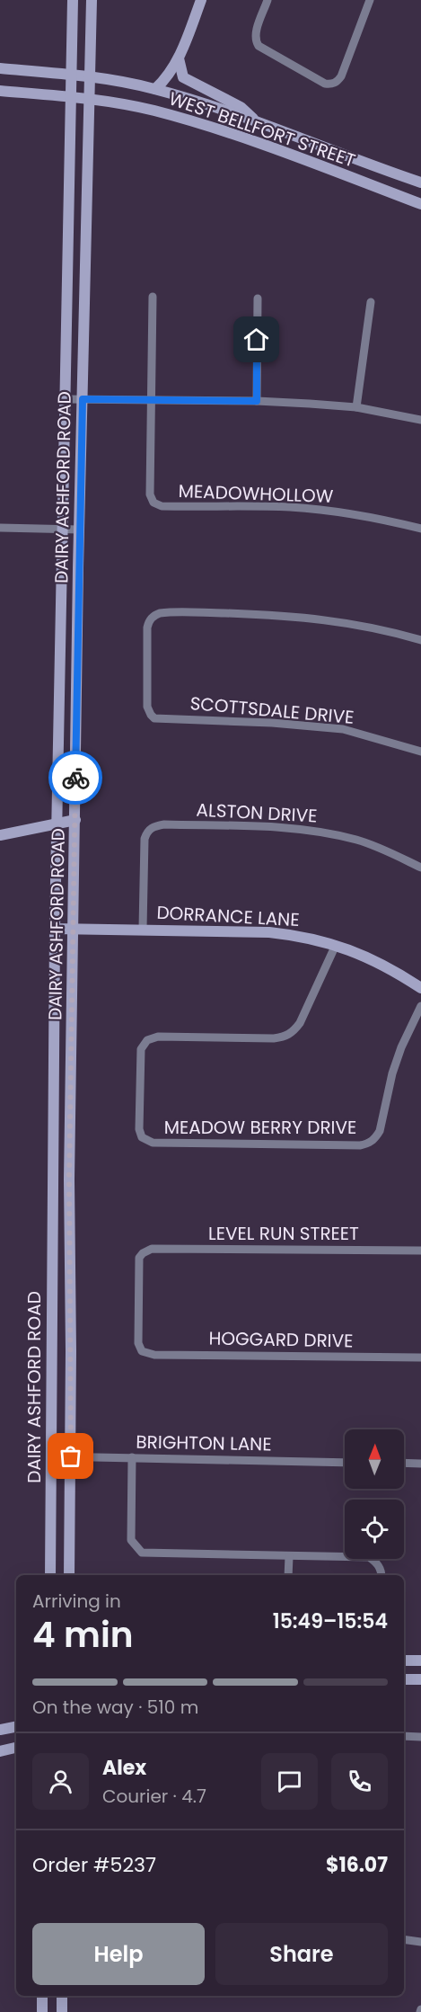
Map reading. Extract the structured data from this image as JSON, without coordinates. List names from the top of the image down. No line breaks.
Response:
{"streets":{"main road":["WEST BELLFORT STREET","DAIRY ASHFORD ROAD","DORRANCE LANE"],"street":["MEADOWHOLLOW","SCOTTSDALE DRIVE","ALSTON DRIVE","MEADOW BERRY DRIVE","LEVEL RUN STREET","HOGGARD DRIVE","BRIGHTON LANE"]},"crossings":[["WEST BELLFORT STREET","DAIRY ASHFORD ROAD"],["DAIRY ASHFORD ROAD","DORRANCE LANE"],["DAIRY ASHFORD ROAD","BRIGHTON LANE"],["ALSTON DRIVE","DORRANCE LANE"],["DORRANCE LANE","MEADOW BERRY DRIVE"],["LEVEL RUN STREET","HOGGARD DRIVE"]],"north":"top","page":{"heading":["4 min","Arriving in","15:49–15:54"],"panel":["Alex","Courier · 4.7","Order #5237","$16.07"],"bar":"On the way · 510 m","buttons":["Help","Share"]}}
